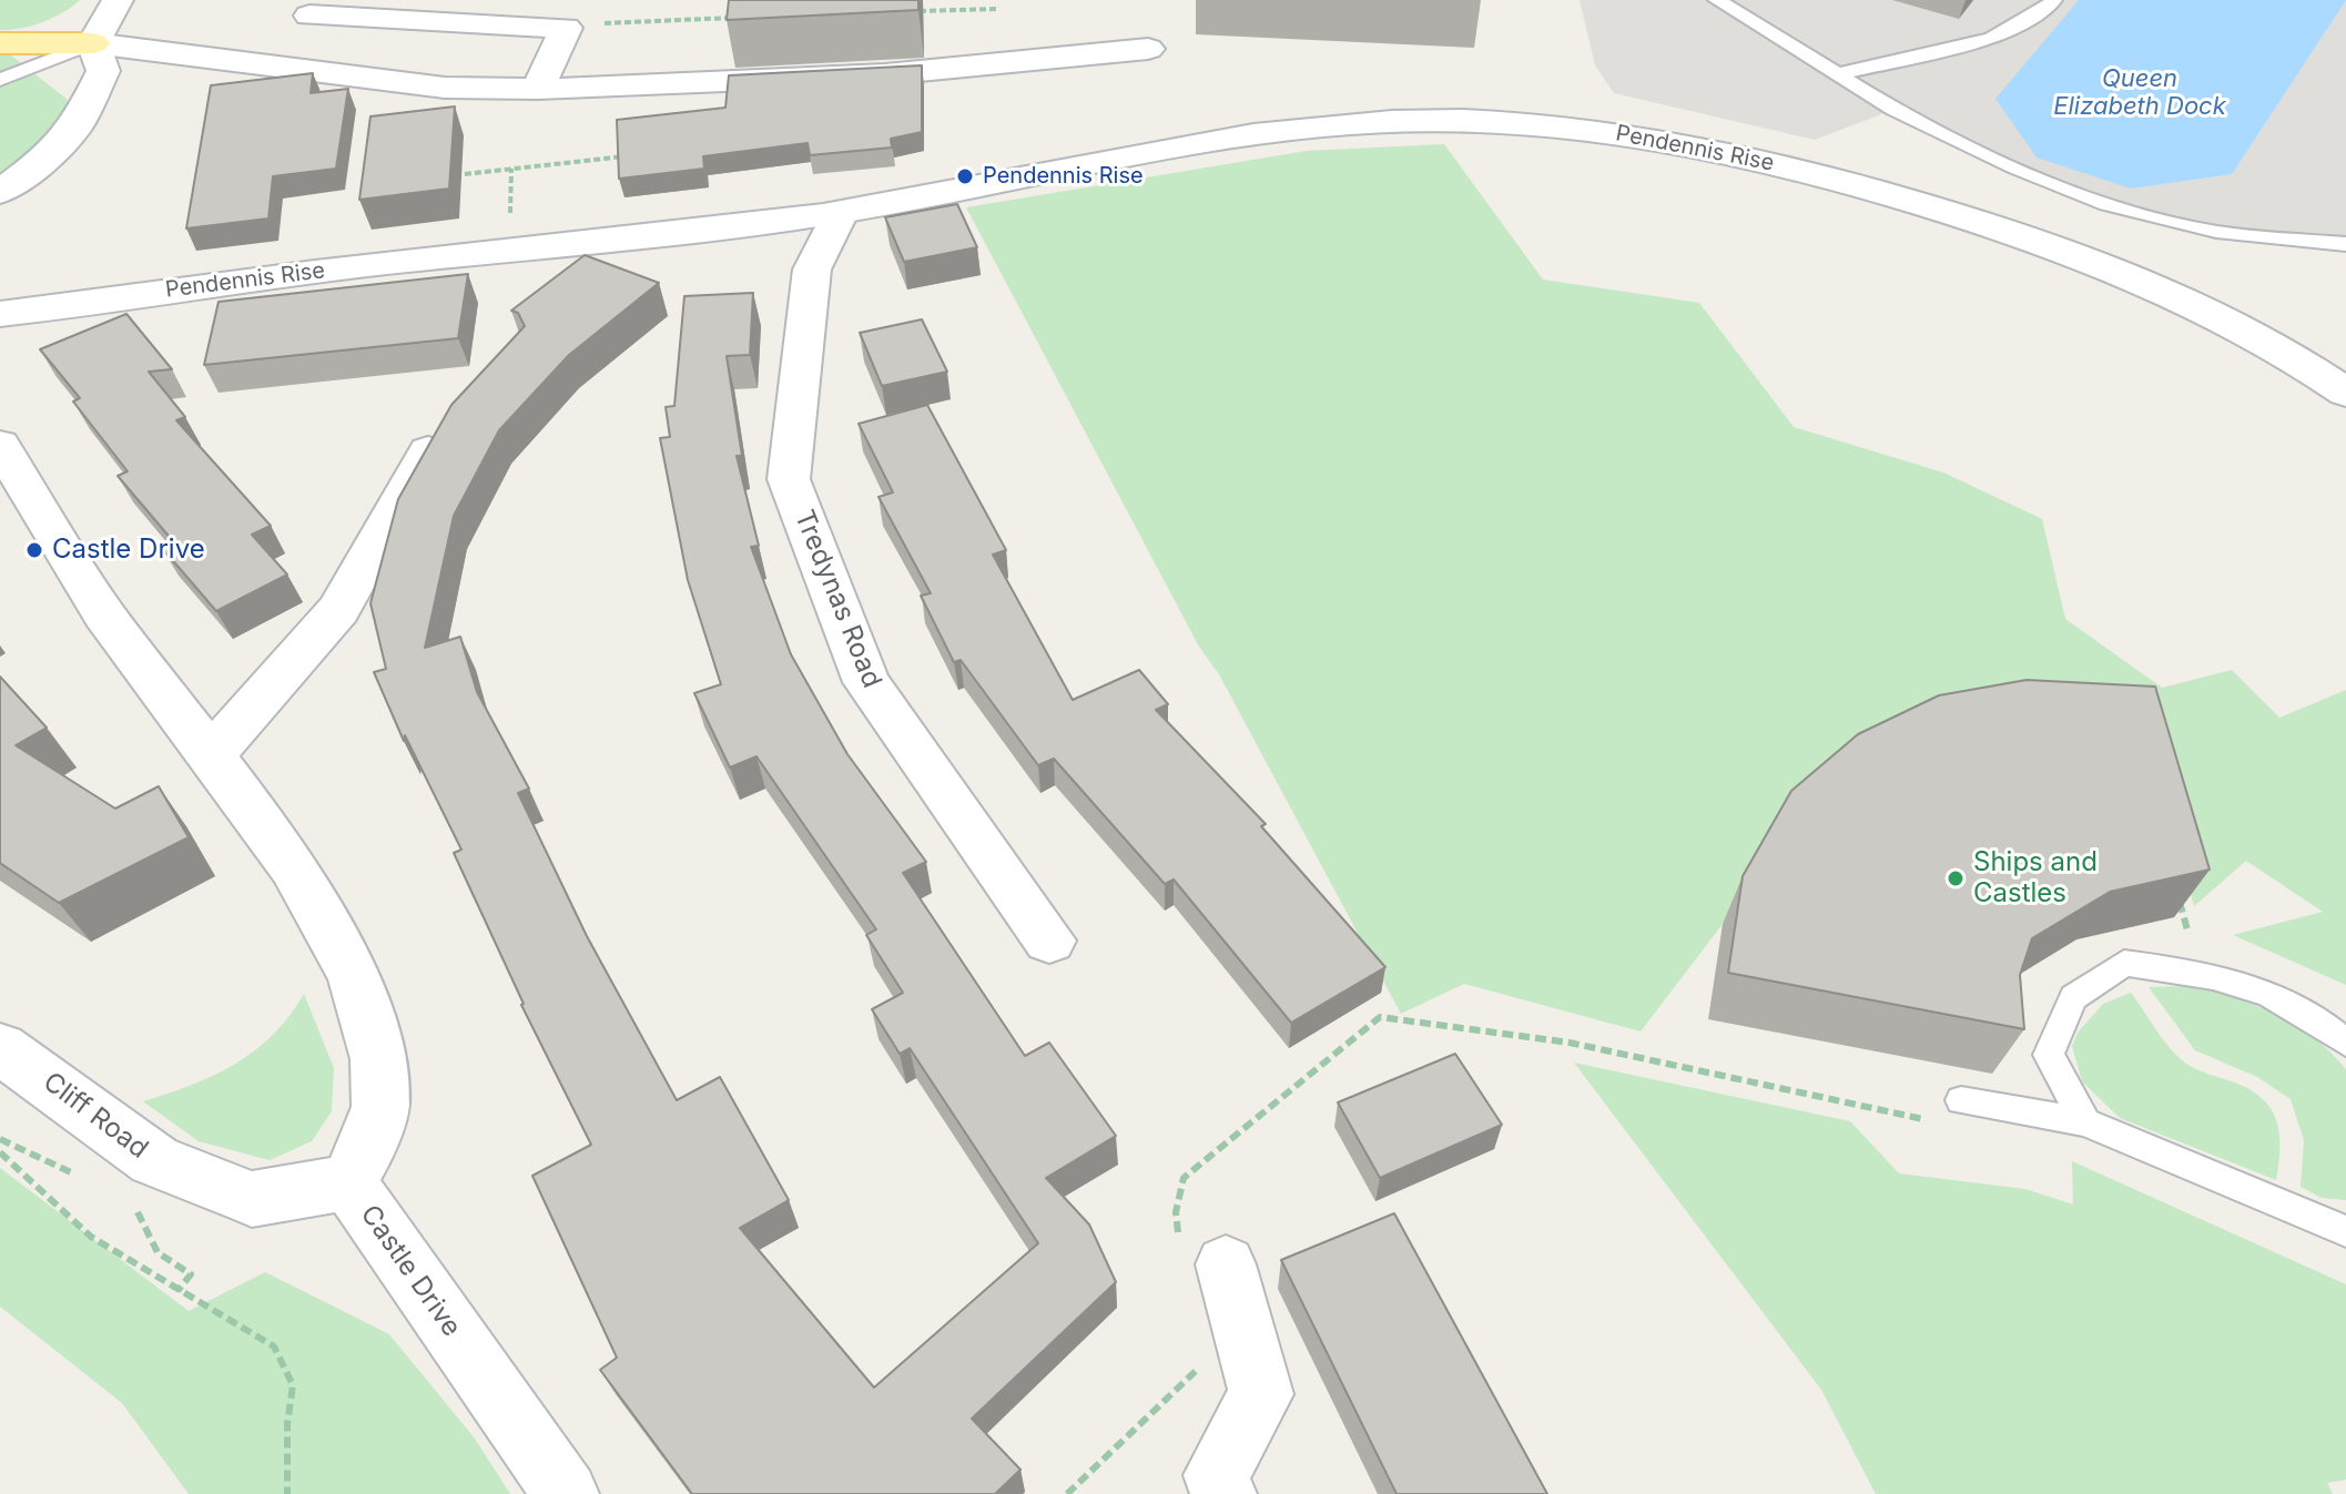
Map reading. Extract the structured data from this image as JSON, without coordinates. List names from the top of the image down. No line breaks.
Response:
{"streets":{"street":["Pendennis Rise","Tredynas Road","Cliff Road","Castle Drive"]},"crossings":[["Pendennis Rise","Tredynas Road"],["Cliff Road","Castle Drive"]],"water":["Queen Elizabeth Dock"],"places":["Pendennis Rise","Castle Drive","Ships and Castles"]}
